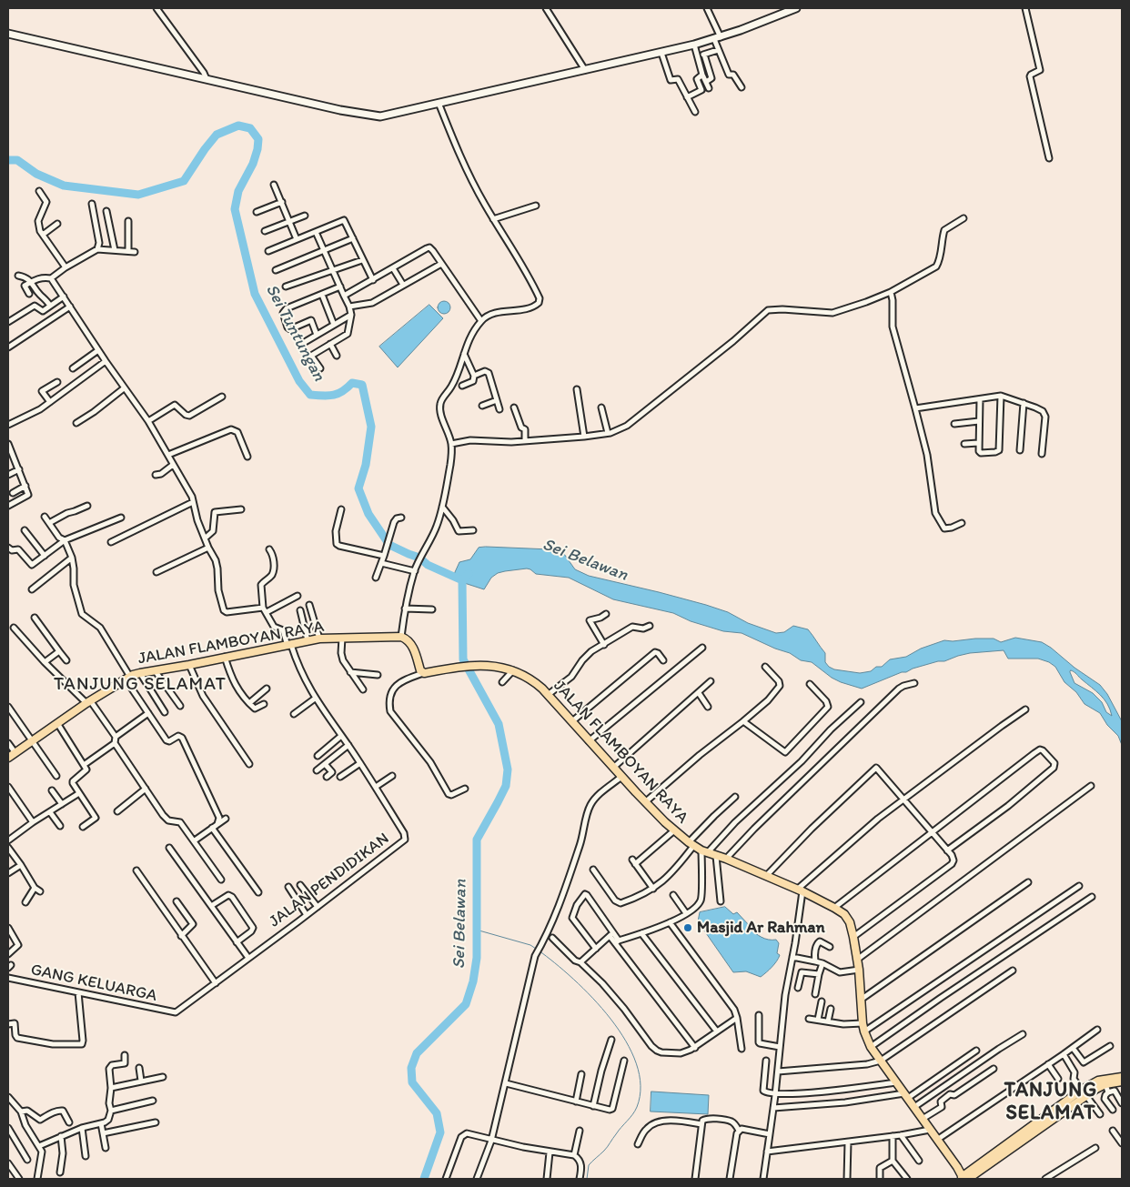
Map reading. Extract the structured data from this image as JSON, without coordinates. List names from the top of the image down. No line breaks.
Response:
{"streets":{"main road":["JALAN FLAMBOYAN RAYA"],"street":["JALAN PENDIDIKAN","GANG KELUARGA"]},"crossings":[["JALAN FLAMBOYAN RAYA","JALAN PENDIDIKAN"],["JALAN PENDIDIKAN","GANG KELUARGA"]],"districts":["TANJUNG SELAMAT","TANJUNG SELAMAT"],"water":["Sei Tuntungan","Sei Belawan"],"places":["Masjid Ar Rahman"]}
